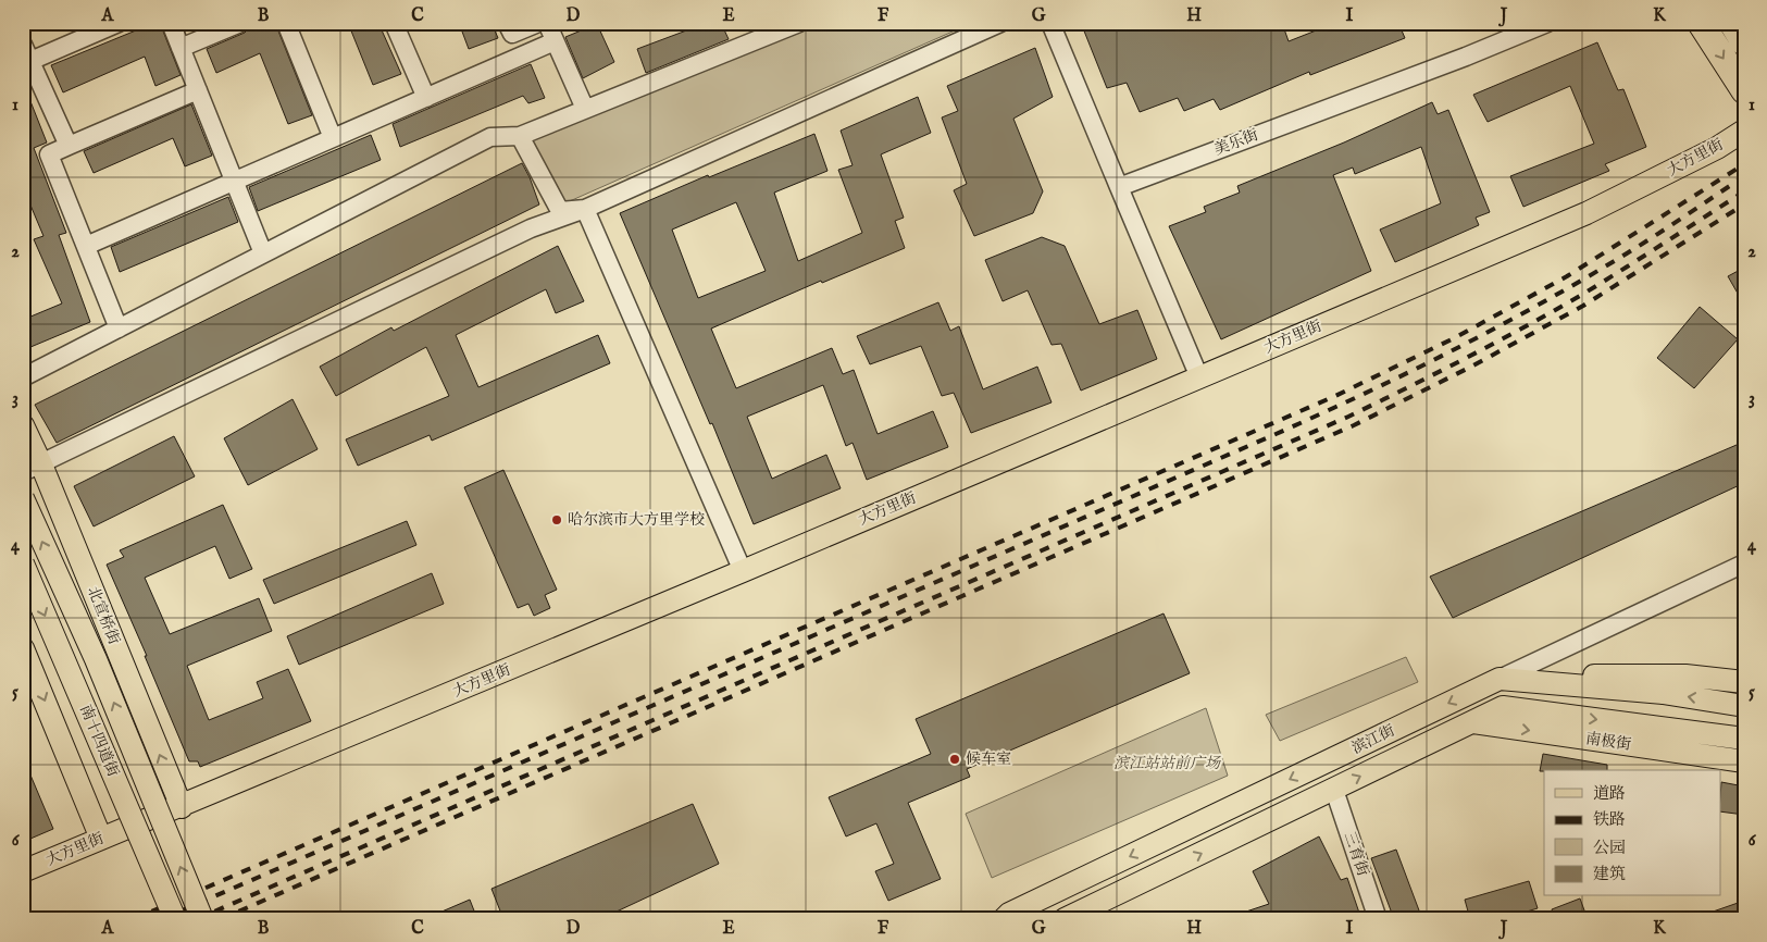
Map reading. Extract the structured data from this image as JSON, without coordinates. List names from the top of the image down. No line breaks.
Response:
{"streets":{"main road":["大方里街","北宣桥街","滨江街","南十四道街","南极街"],"street":["美乐街","三育街"]},"crossings":[["大方里街","北宣桥街"],["滨江街","南极街"],["滨江街","三育街"]],"parks":["滨江站站前广场"],"places":["哈尔滨市大方里学校","候车室"],"legend":["道路","铁路","公园","建筑"],"grid":{"columns":["A","B","C","D","E","F","G","H","I","J","K"],"rows":["1","2","3","4","5","6"]}}
